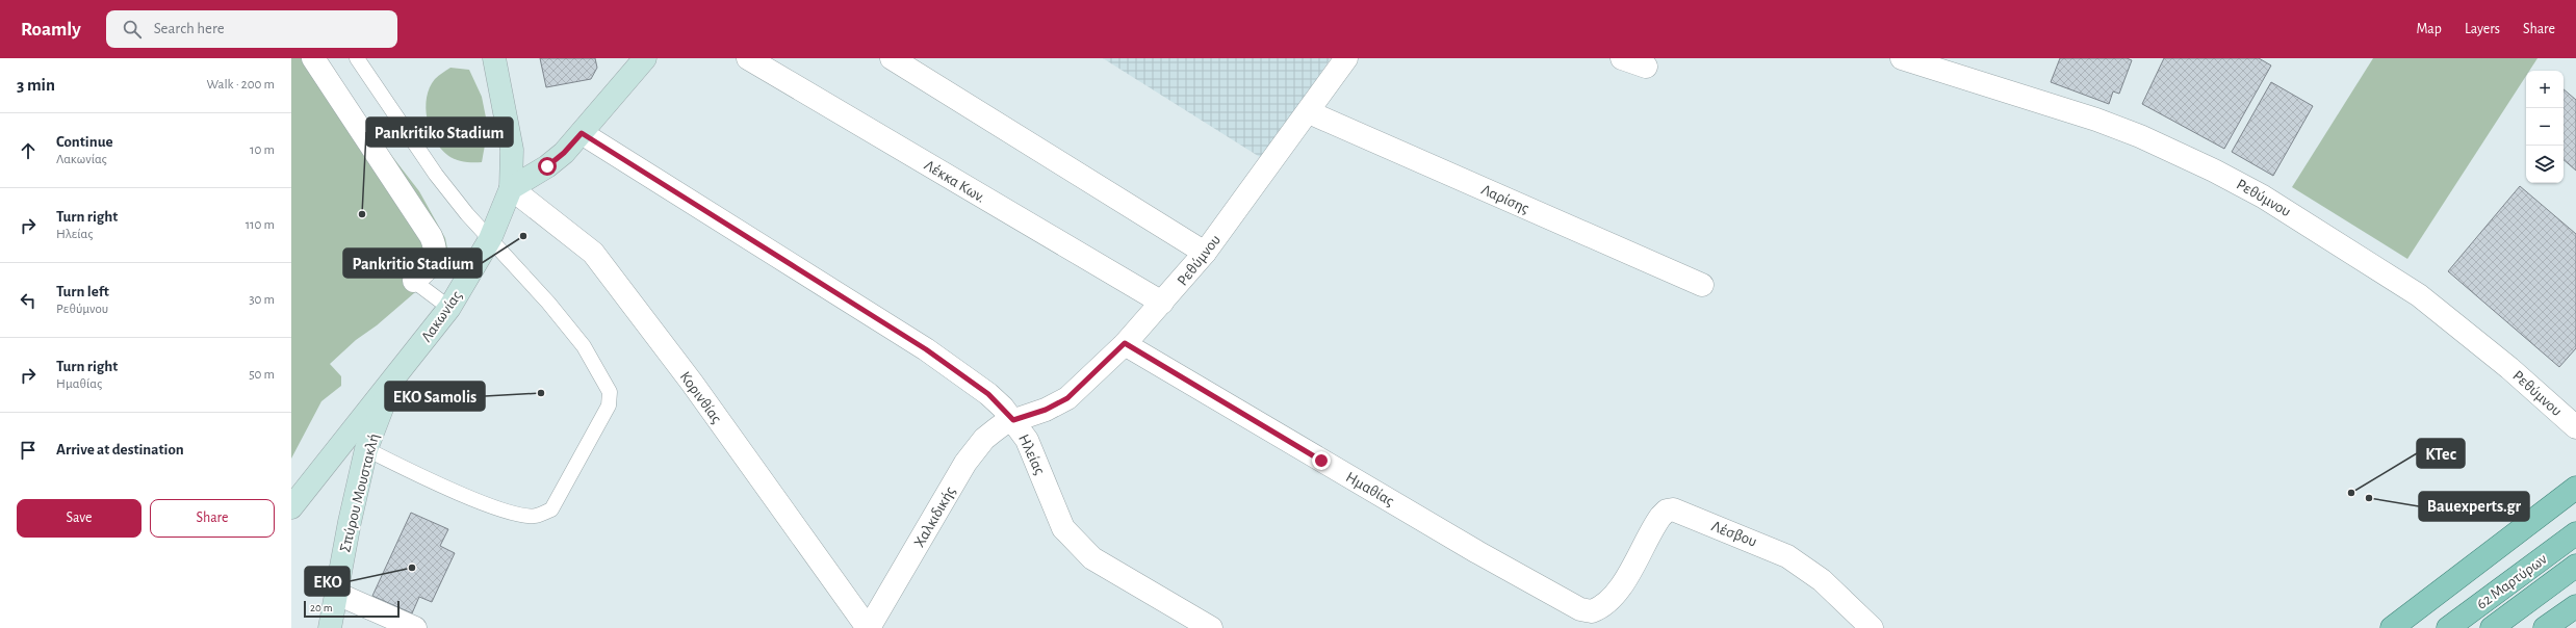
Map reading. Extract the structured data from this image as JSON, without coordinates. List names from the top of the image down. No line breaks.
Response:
{"streets":{"main road":["Λακωνίας","Σπύρου Μουστακλή","62 Μαρτύρων"],"street":["Λέκκα Κων.","Ρεθύμνου","Λαρίσης","Κορινθίας","Ηλείας","Ημαθίας","Χαλκιδικής","Λέσβου"]},"crossings":[["Λέκκα Κων.","Ρεθύμνου"],["Ρεθύμνου","Λαρίσης"],["Ρεθύμνου","Ηλείας"],["Ρεθύμνου","Ημαθίας"],["Ρεθύμνου","Χαλκιδικής"],["Λακωνίας","Κορινθίας"],["Λακωνίας","Σπύρου Μουστακλή"],["Κορινθίας","Χαλκιδικής"],["Ηλείας","Χαλκιδικής"],["Ημαθίας","Λέσβου"]],"places":["Pankritiko Stadium","Pankritio Stadium","EKO Samolis","KTec","Bauexperts.gr","EKO"],"scale_bar":"20 m","page":{"header":"Roamly","search":"Search here","nav":["Map","Layers","Share"],"heading":["3 min","Walk · 200 m"],"map_buttons":["+","−"],"list":[["Continue","Λακωνίας","10 m"],["Turn right","Ηλείας","110 m"],["Turn left","Ρεθύμνου","30 m"],["Turn right","Ημαθίας","50 m"],"Arrive at destination"],"buttons":["Save","Share"],"scale":"20 m"}}
